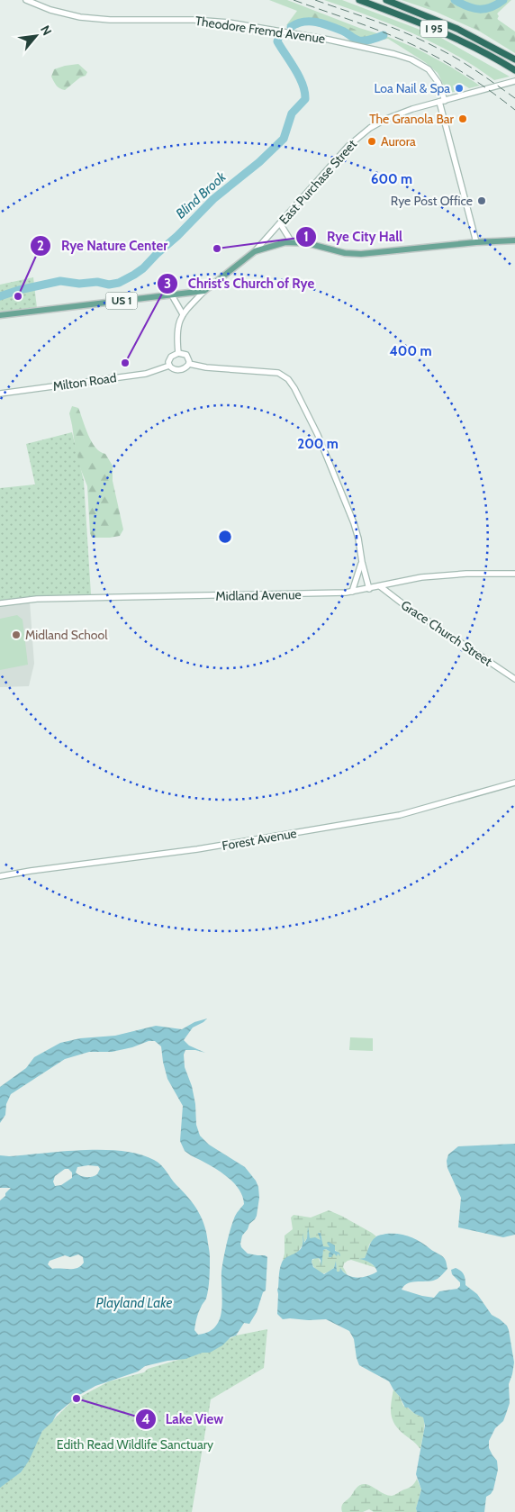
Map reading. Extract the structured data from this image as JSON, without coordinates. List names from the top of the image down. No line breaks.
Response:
{"streets":{"highway":["I 95"],"main road":["US 1"],"street":["Theodore Fremd Avenue","East Purchase Street","Milton Road","Midland Avenue","Grace Church Street","Forest Avenue"]},"crossings":[["Theodore Fremd Avenue","East Purchase Street"],["Midland Avenue","Grace Church Street"]],"water":["Blind Brook","Playland Lake"],"parks":["Edith Read Wildlife Sanctuary"],"places":["Loa Nail & Spa","The Granola Bar","Aurora","Rye Post Office","Rye City Hall","Rye Nature Center","Christ's Church of Rye","Midland School","Lake View"],"north":"top right","rings":["600 m","400 m","200 m"]}
